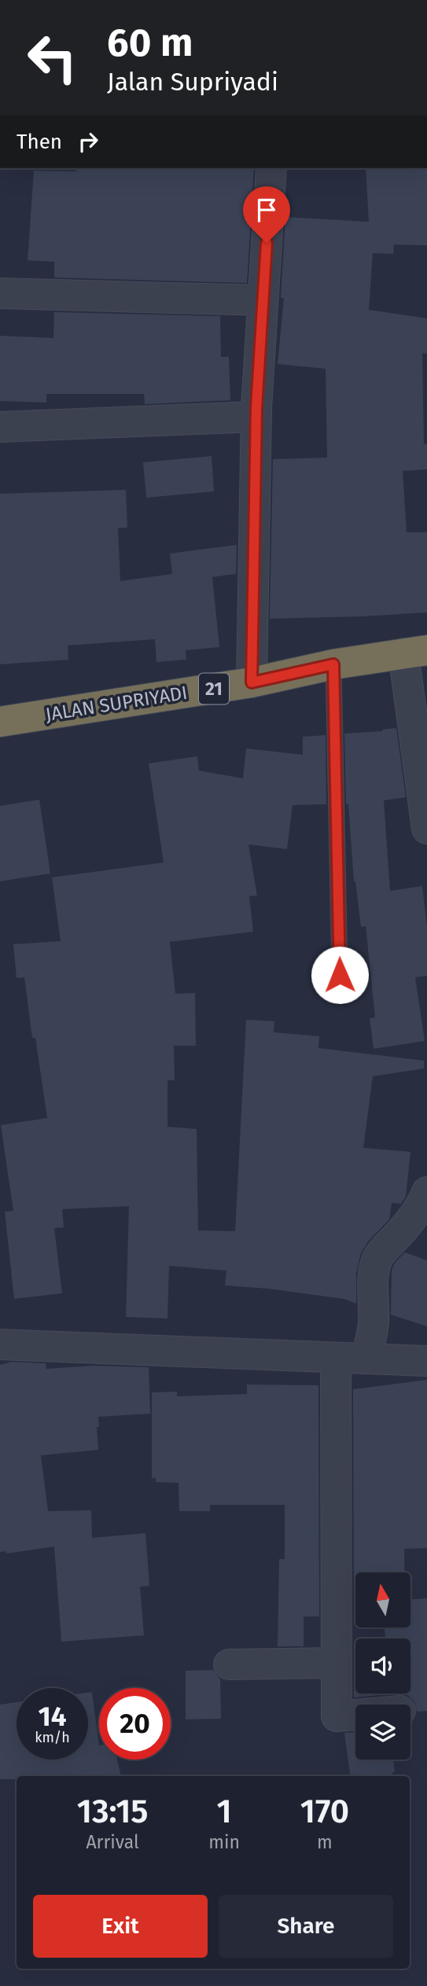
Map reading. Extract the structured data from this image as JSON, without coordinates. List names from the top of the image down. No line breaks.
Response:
{"streets":{"highway":["21","JALAN SUPRIYADI"]},"north":"top","page":{"turn":["60 m","Jalan Supriyadi"],"then":"Then","speed":"14 km/h","limit":"20","eta":["13:15","Arrival","1","min","170","m"],"buttons":["Exit","Share"]}}
